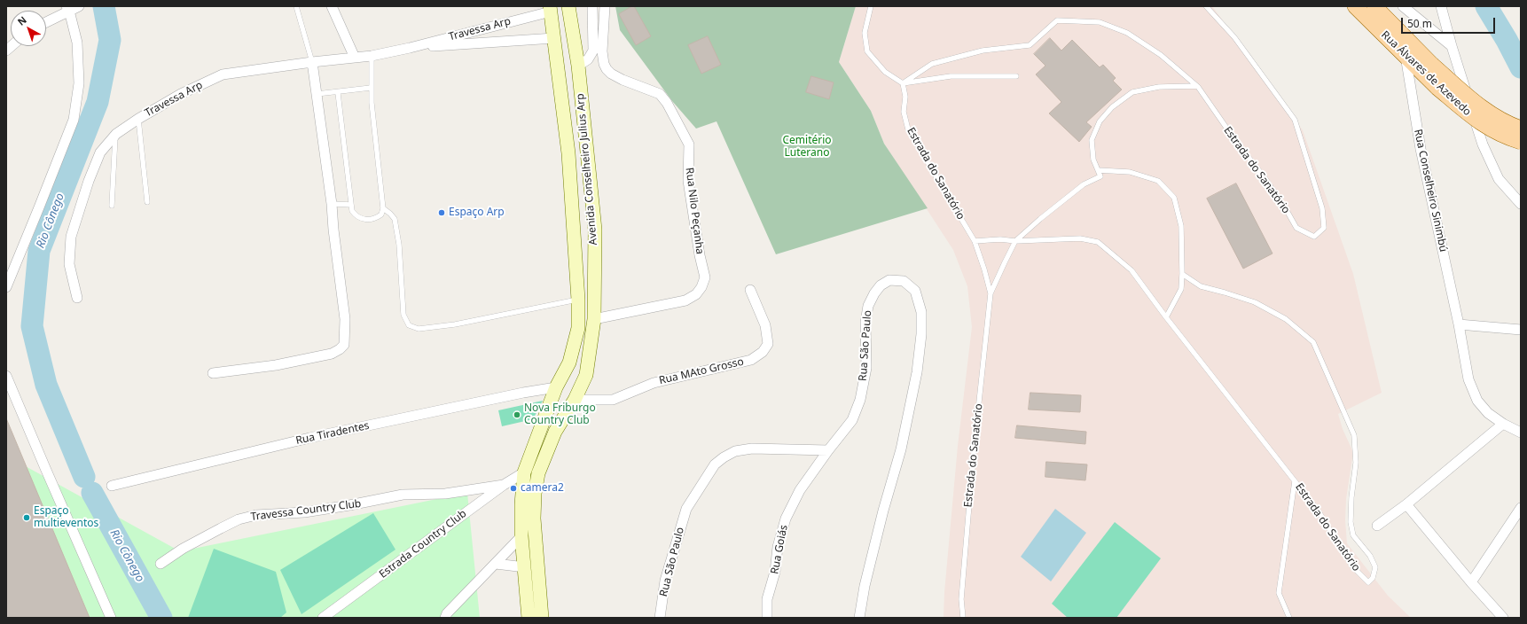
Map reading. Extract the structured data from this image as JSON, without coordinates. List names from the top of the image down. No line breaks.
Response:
{"streets":{"main road":["Rua Álvares de Azevedo","Avenida Conselheiro Julius Arp"],"street":["Travessa Arp","Rua Conselheiro Sinimbú","Rua Nilo Peçanha","Rua São Paulo","Rua MAto Grosso","Rua Tiradentes","Travessa Country Club","Estrada Country Club","Rua Goiás"],"lane":["Estrada do Sanatório"]},"crossings":[["Travessa Arp","Avenida Conselheiro Julius Arp"],["Rua Álvares de Azevedo","Rua Conselheiro Sinimbú"],["Avenida Conselheiro Julius Arp","Rua Nilo Peçanha"],["Avenida Conselheiro Julius Arp","Rua MAto Grosso"],["Avenida Conselheiro Julius Arp","Rua Tiradentes"],["Avenida Conselheiro Julius Arp","Estrada Country Club"],["Rua São Paulo","Rua Goiás"],["Travessa Country Club","Estrada Country Club"]],"water":["Rio Cônego"],"parks":["Cemitério Luterano"],"places":["Espaço Arp","Nova Friburgo Country Club","camera2","Espaço multieventos"],"scale_bar":"50 m","north":"top left"}
